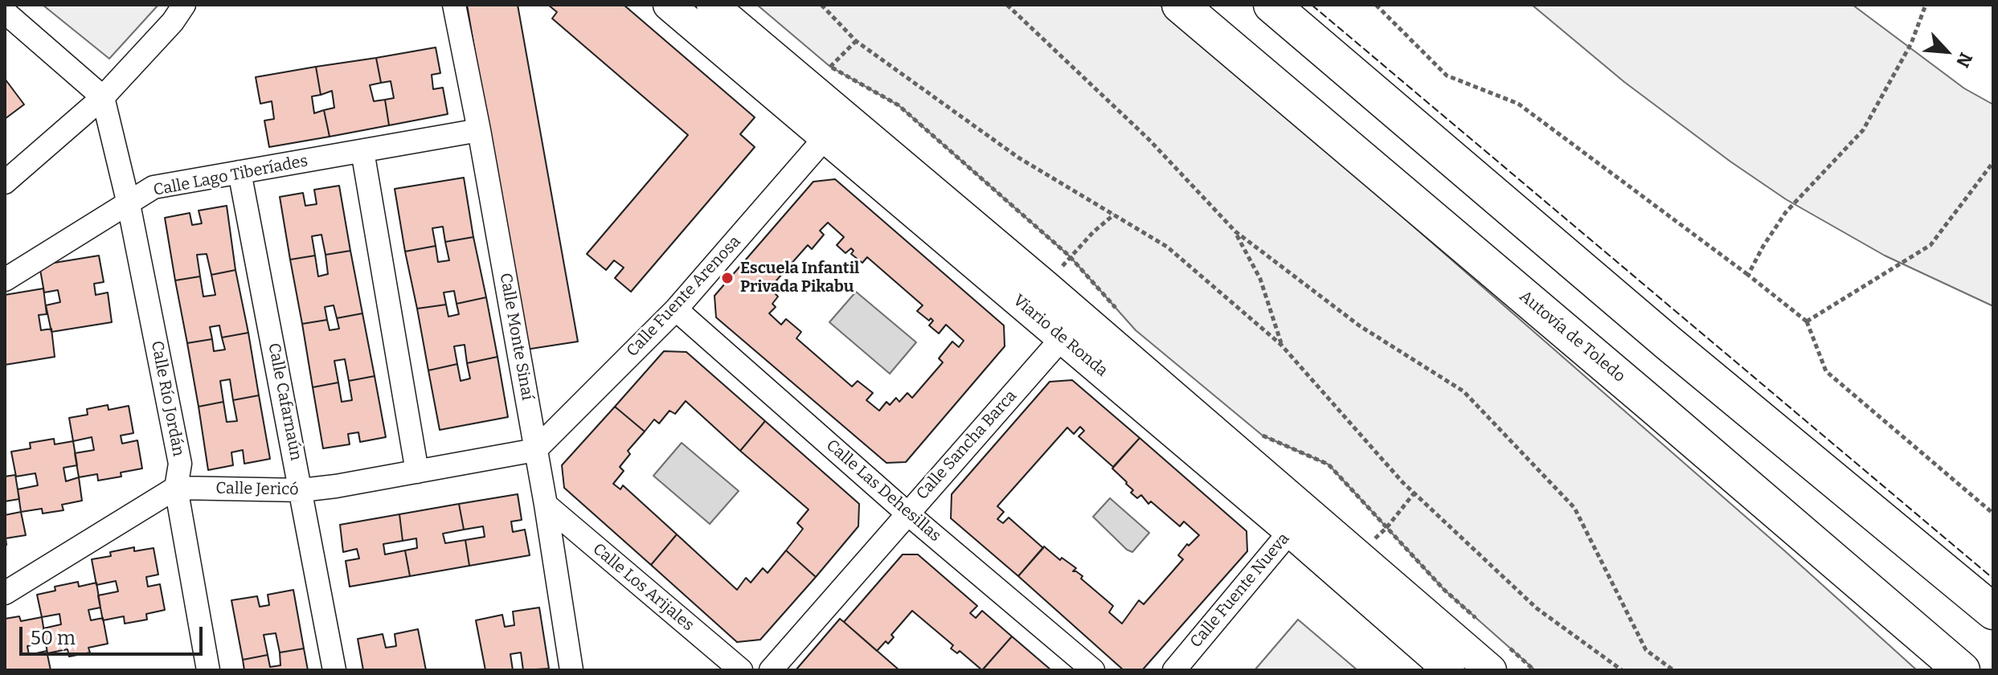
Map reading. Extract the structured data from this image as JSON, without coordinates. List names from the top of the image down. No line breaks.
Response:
{"streets":{"highway":["Autovía de Toledo"],"main road":["Viario de Ronda"],"street":["Calle Lago Tiberíades","Calle Fuente Arenosa","Calle Monte Sinaí","Calle Río Jordán","Calle Cafarnaún","Calle Sancha Barca","Calle Jericó","Calle Las Dehesillas","Calle Los Arijales","Calle Fuente Nueva"]},"crossings":[["Calle Lago Tiberíades","Calle Monte Sinaí"],["Calle Lago Tiberíades","Calle Río Jordán"],["Calle Lago Tiberíades","Calle Cafarnaún"],["Calle Fuente Arenosa","Viario de Ronda"],["Calle Fuente Arenosa","Calle Monte Sinaí"],["Calle Fuente Arenosa","Calle Jericó"],["Calle Fuente Arenosa","Calle Las Dehesillas"],["Viario de Ronda","Calle Sancha Barca"],["Viario de Ronda","Calle Fuente Nueva"],["Calle Monte Sinaí","Calle Jericó"],["Calle Monte Sinaí","Calle Los Arijales"],["Calle Río Jordán","Calle Jericó"],["Calle Cafarnaún","Calle Jericó"],["Calle Sancha Barca","Calle Las Dehesillas"]],"places":["Escuela Infantil Privada Pikabu"],"scale_bar":"50 m","north":"bottom right"}
